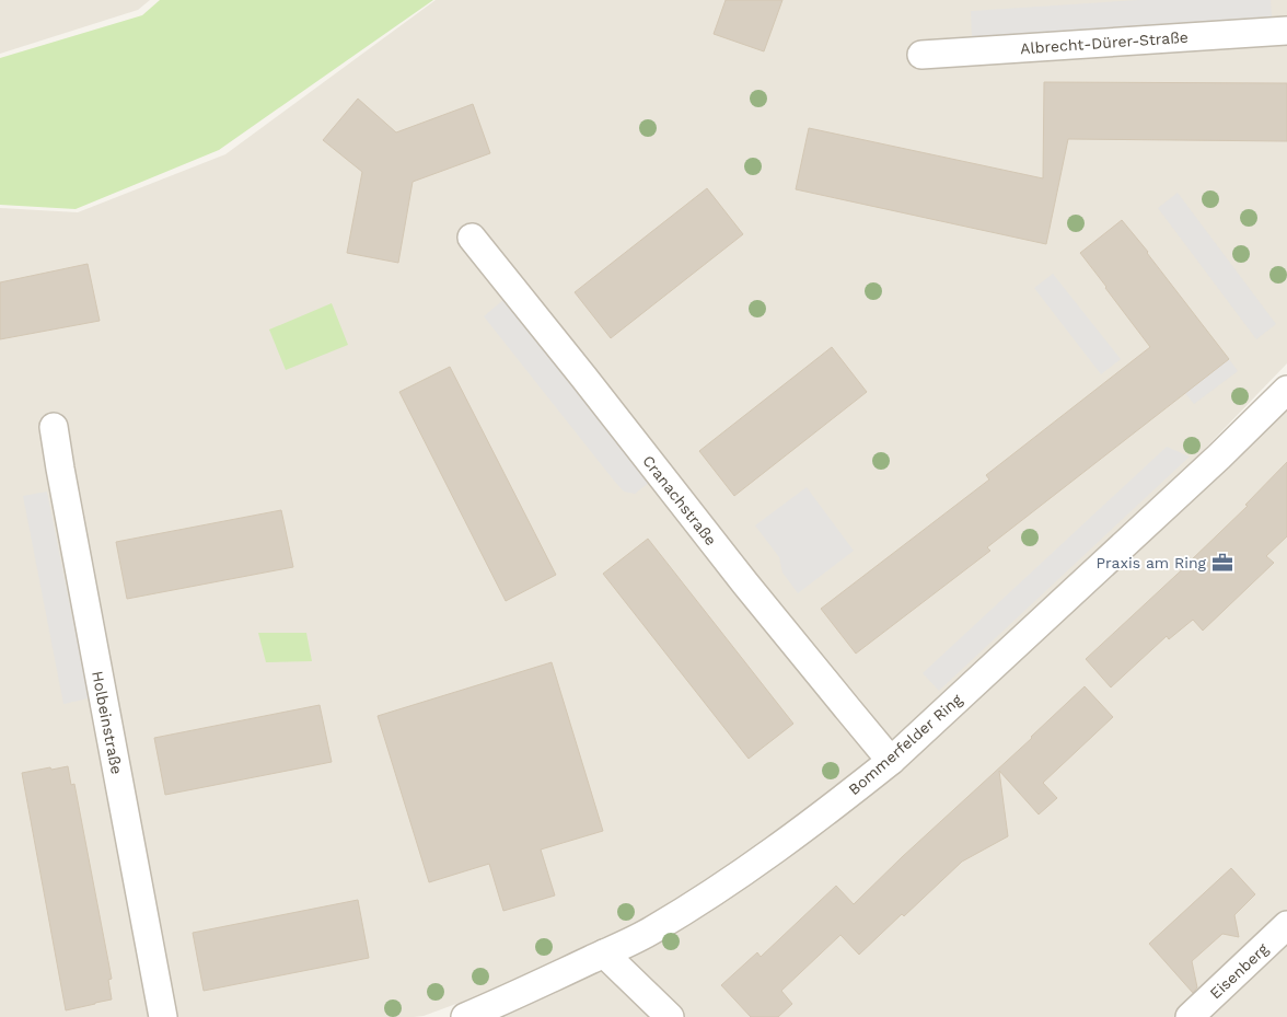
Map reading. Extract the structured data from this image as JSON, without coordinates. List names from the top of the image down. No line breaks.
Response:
{"streets":{"street":["Albrecht-Dürer-Straße","Cranachstraße","Holbeinstraße","Bommerfelder Ring","Eisenberg"]},"crossings":[["Cranachstraße","Bommerfelder Ring"]],"places":{"office":["Praxis am Ring"]}}
